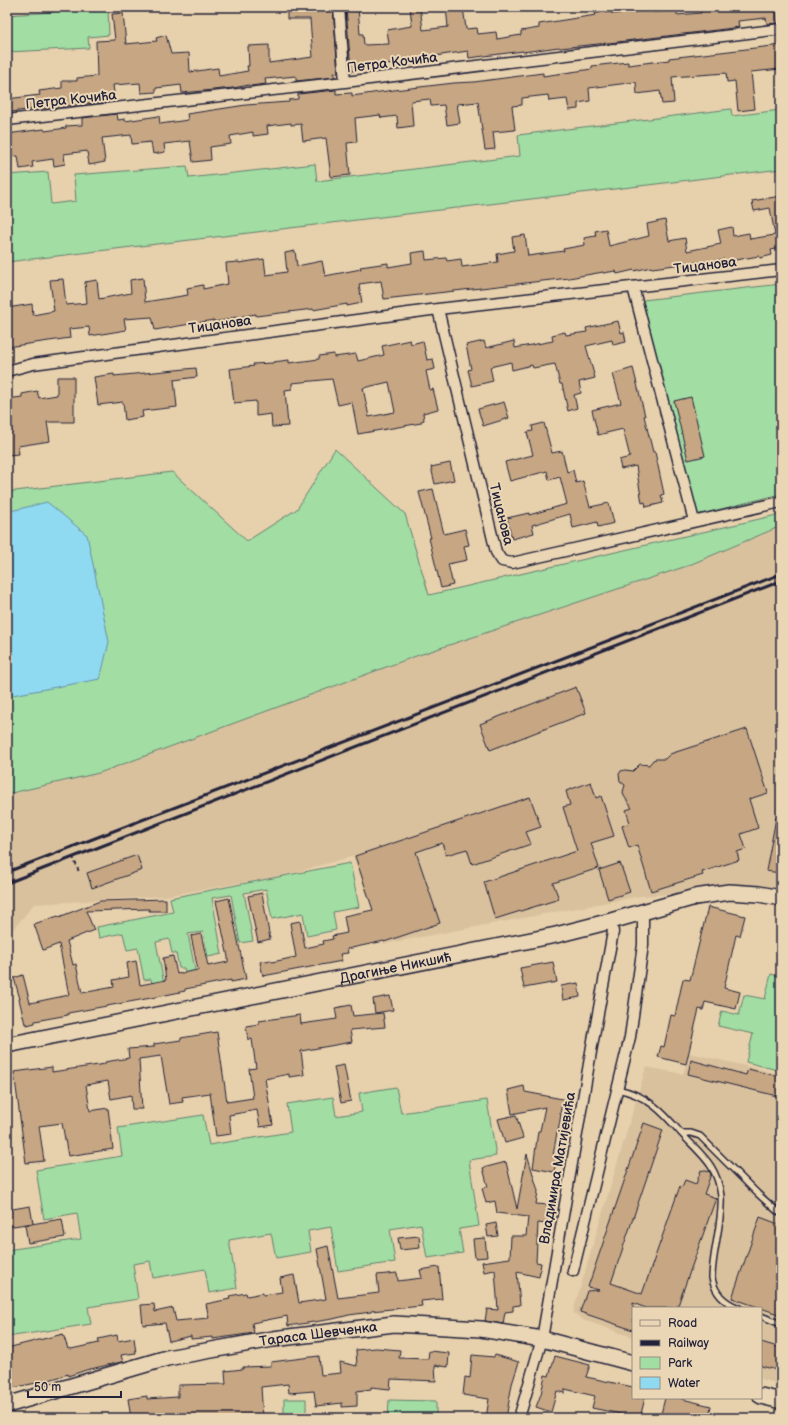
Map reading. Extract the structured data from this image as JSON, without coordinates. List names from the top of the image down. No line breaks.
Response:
{"streets":{"street":["Петра Кочића","Тицанова","Драгиње Никшић","Владимира Матијевића","Тараса Шевченка"]},"crossings":[["Драгиње Никшић","Владимира Матијевића"],["Владимира Матијевића","Тараса Шевченка"]],"legend":["Road","Railway","Park","Water"],"scale_bar":"50 m"}
